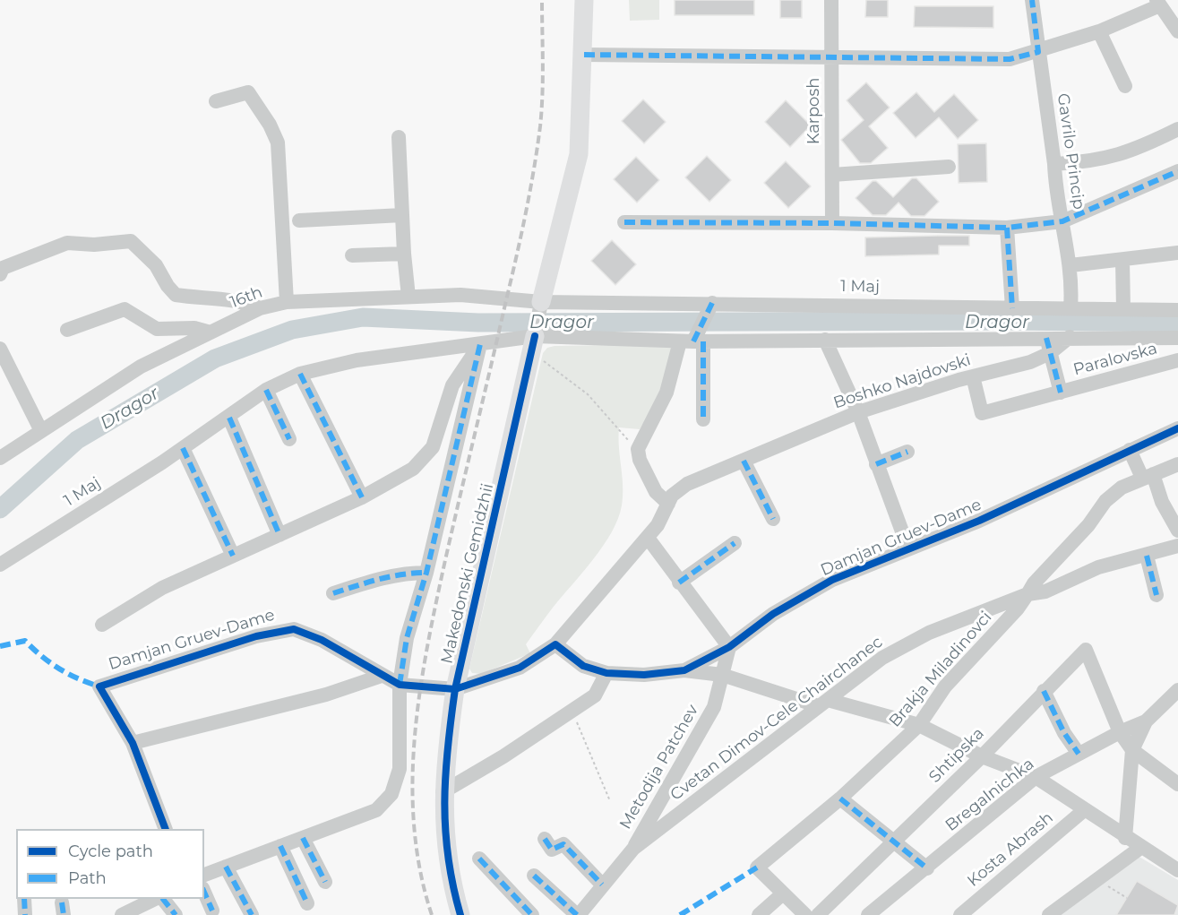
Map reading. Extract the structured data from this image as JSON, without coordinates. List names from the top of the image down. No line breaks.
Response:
{"streets":{"main road":["Makedonski Gemidzhii"],"street":["Karposh","Gavrilo Princip","1 Maj","16th","Paralovska","Boshko Najdovski","Damjan Gruev-Dame","Brakja Miladinovci","Cvetan Dimov-Cele Chairchanec","Shtipska","Metodija Patchev","Bregalnichka","Kosta Abrash"]},"crossings":[["Gavrilo Princip","1 Maj"],["1 Maj","16th"],["1 Maj","Paralovska"],["1 Maj","Boshko Najdovski"],["1 Maj","Makedonski Gemidzhii"],["Paralovska","Boshko Najdovski"],["Boshko Najdovski","Damjan Gruev-Dame"],["Damjan Gruev-Dame","Makedonski Gemidzhii"],["Damjan Gruev-Dame","Metodija Patchev"],["Brakja Miladinovci","Cvetan Dimov-Cele Chairchanec"],["Cvetan Dimov-Cele Chairchanec","Metodija Patchev"],["Shtipska","Bregalnichka"]],"water":["Dragor"],"legend":["Cycle path","Path"]}
